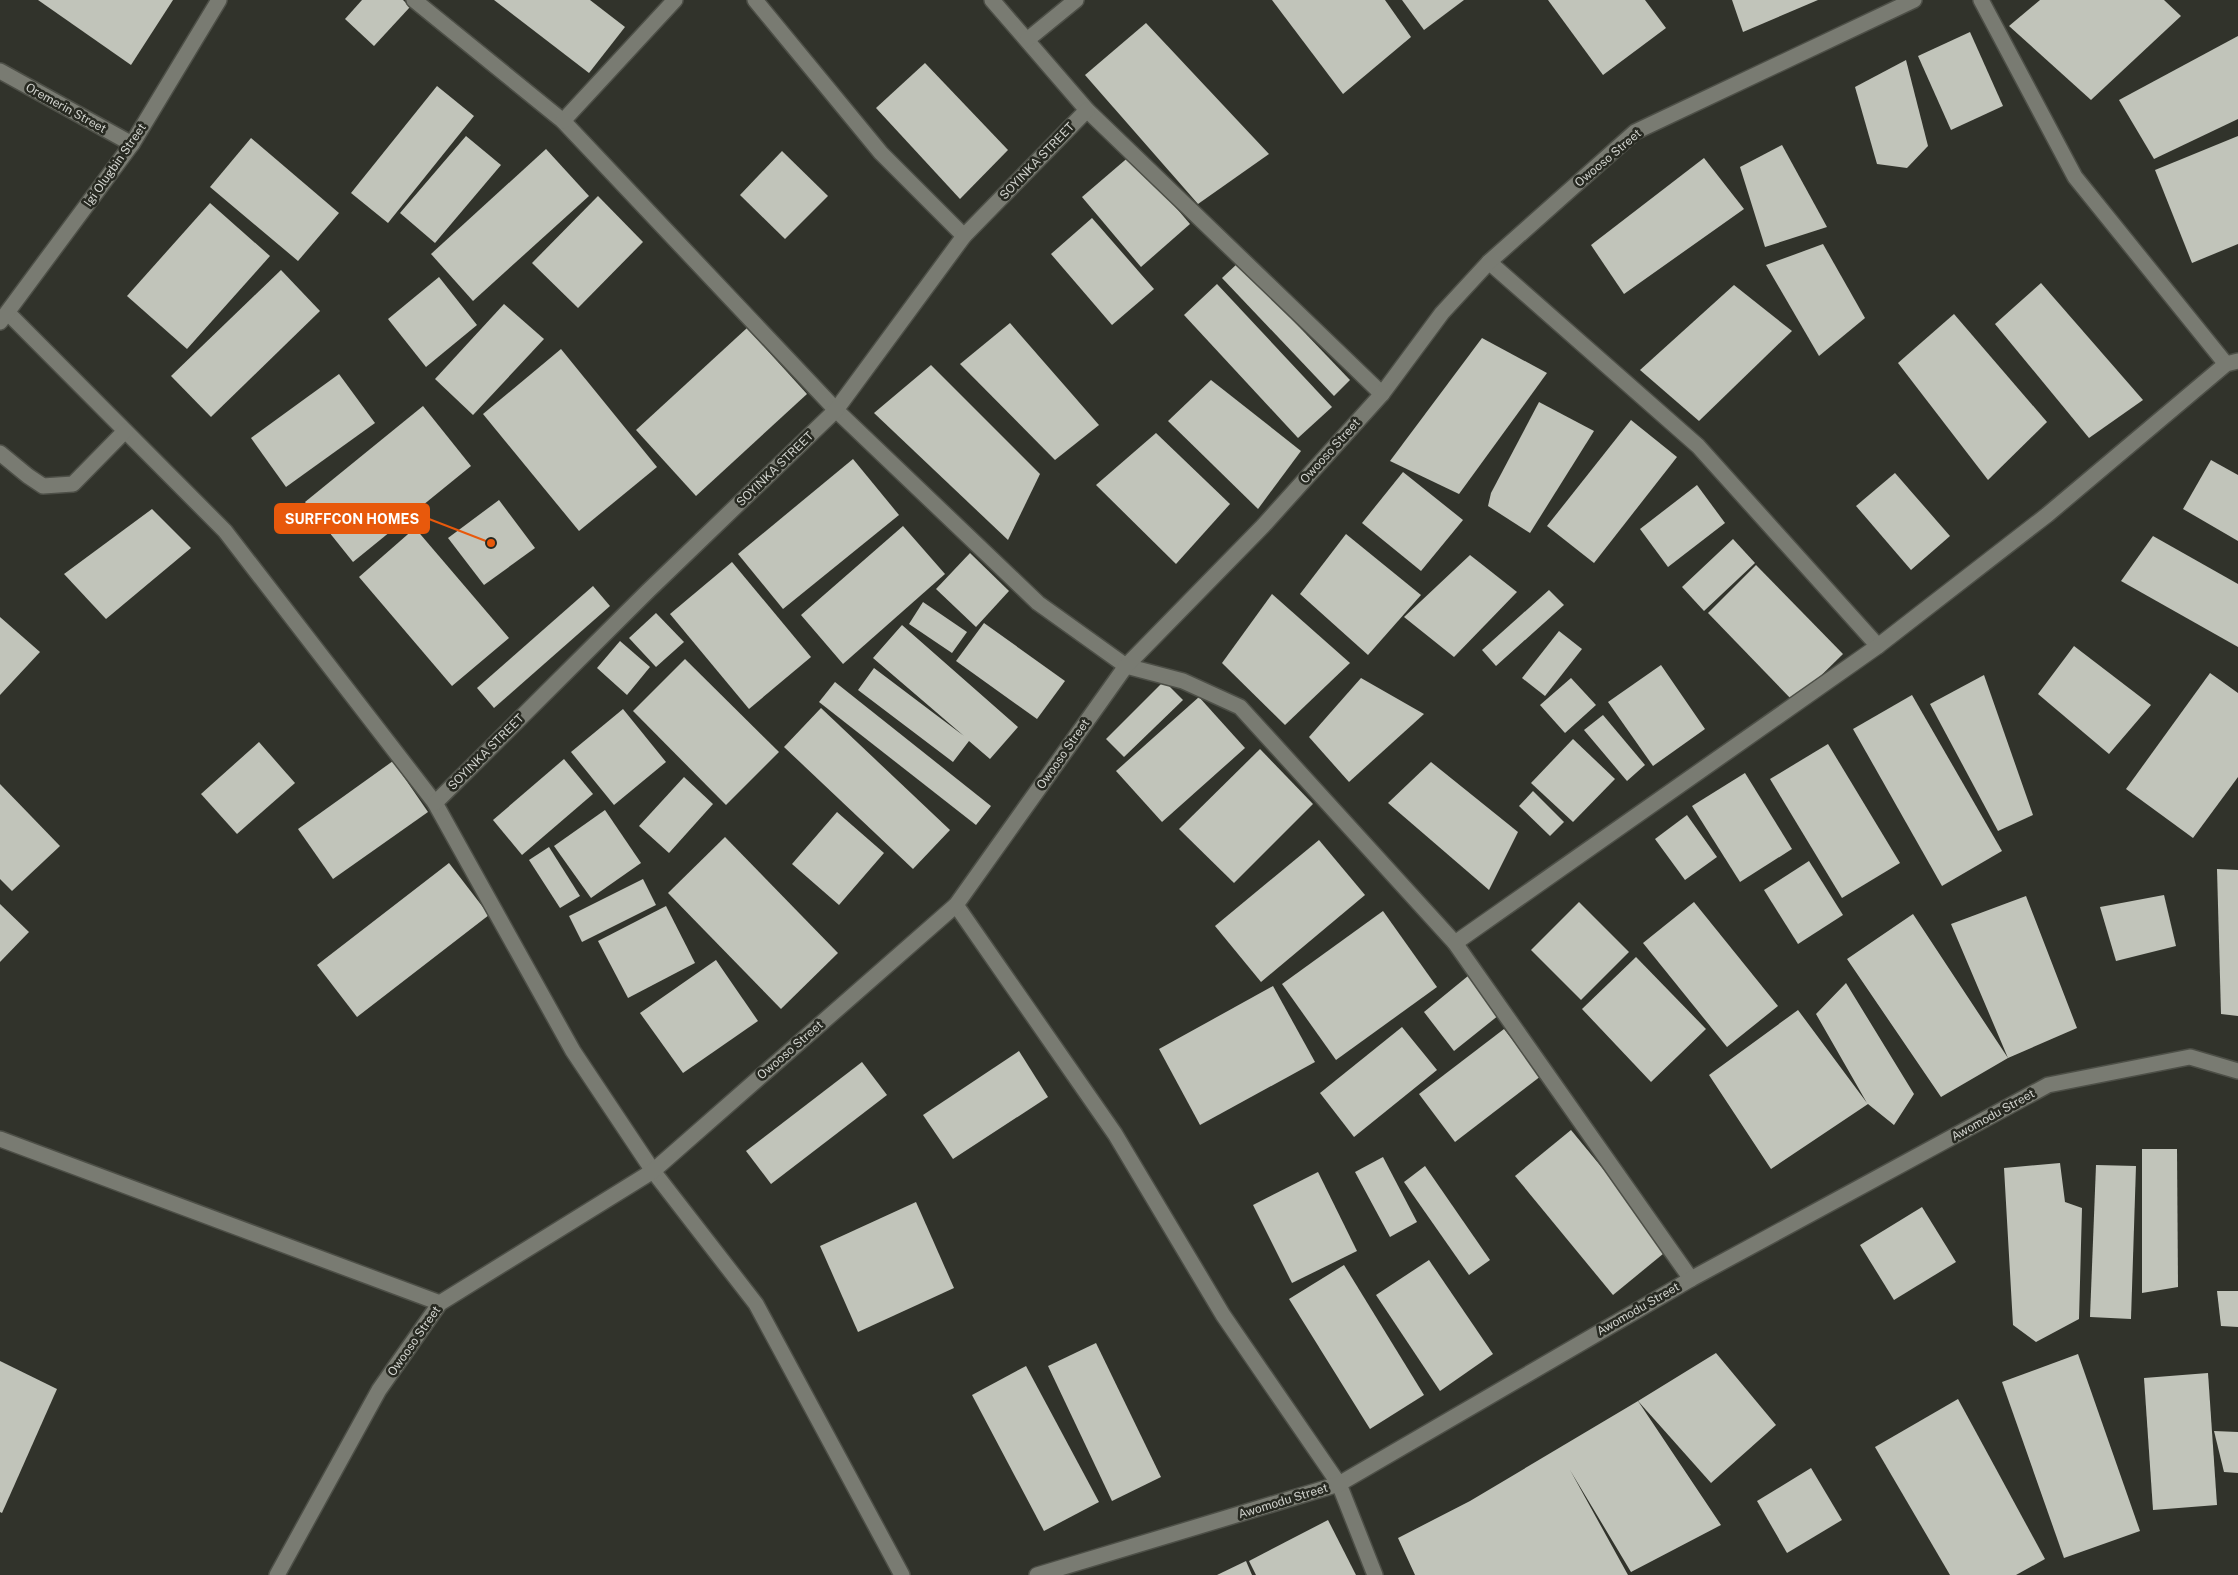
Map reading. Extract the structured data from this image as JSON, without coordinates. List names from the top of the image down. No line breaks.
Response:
{"streets":{"street":["Oremerin Street","Owooso Street","SOYINKA STREET","Igi Olugbin Street","Awomodu Street"]},"crossings":[["Oremerin Street","Igi Olugbin Street"]],"places":["SURFFCON HOMES"]}
